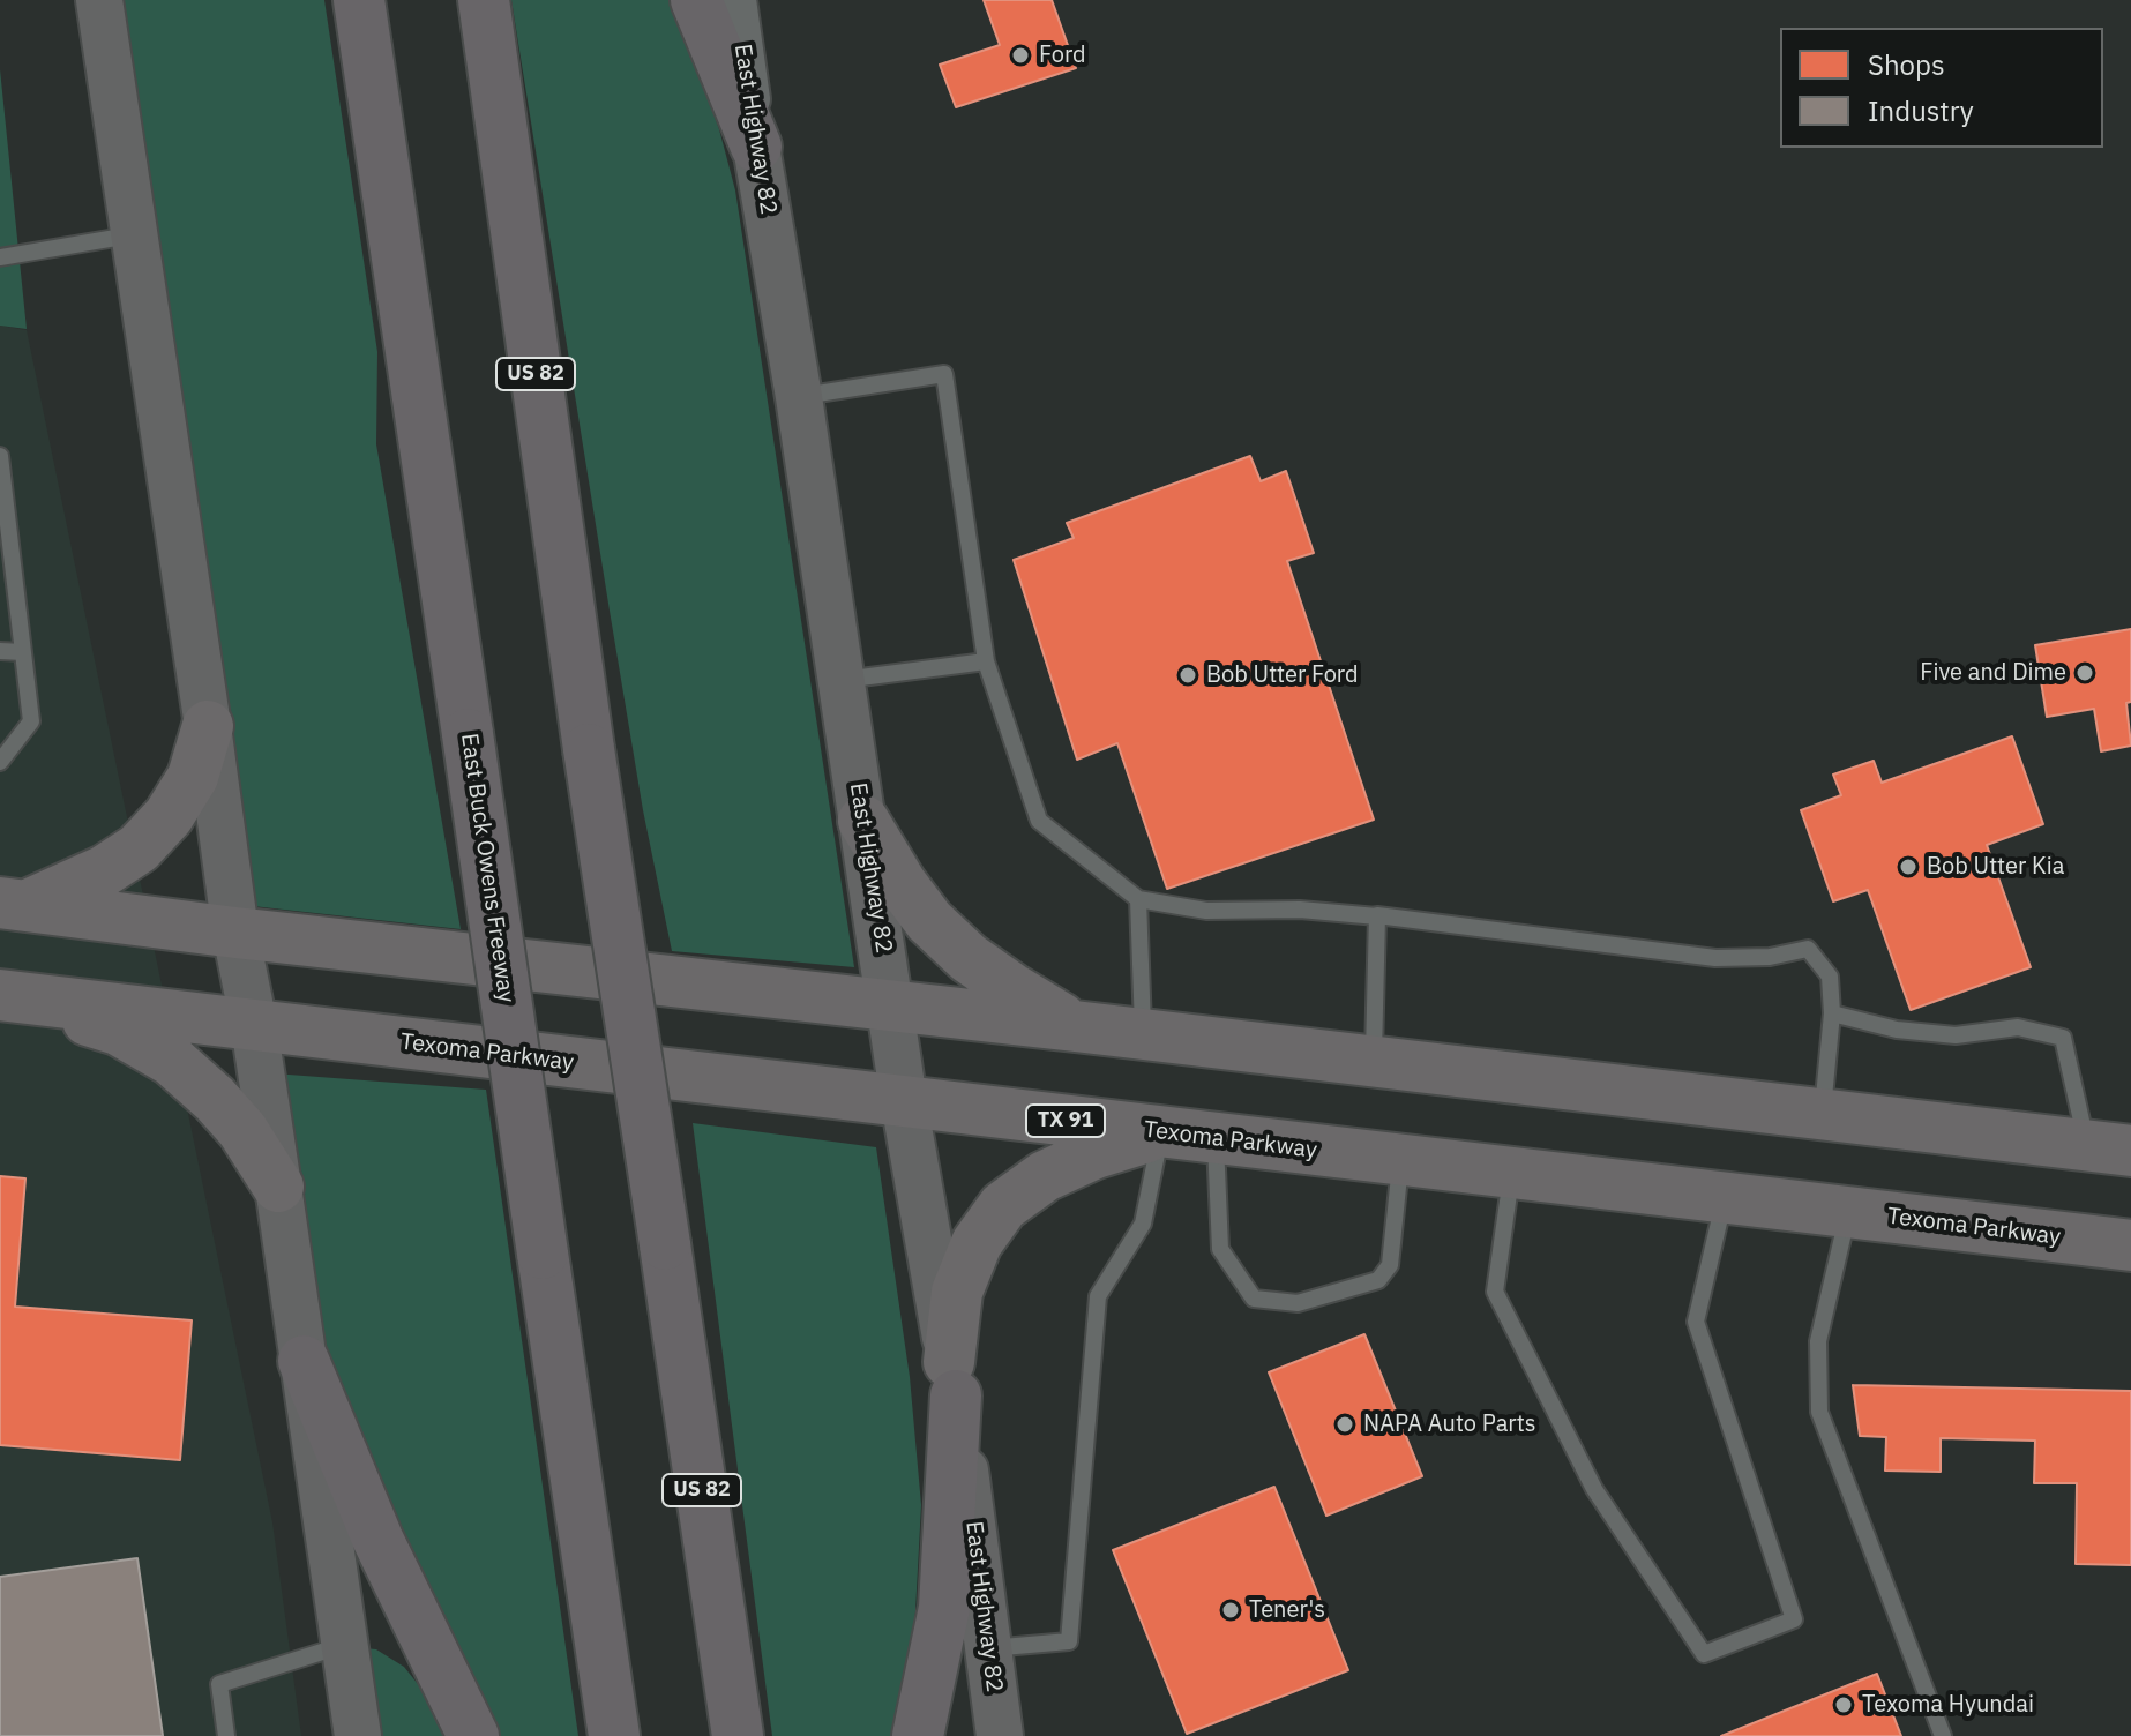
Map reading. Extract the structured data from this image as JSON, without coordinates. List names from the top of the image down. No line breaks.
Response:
{"streets":{"highway":["US 82","East Buck Owens Freeway"],"main road":["East Highway 82","Texoma Parkway","TX 91"]},"crossings":[["East Highway 82","Texoma Parkway"]],"places":["Ford","Five and Dime","Bob Utter Ford","Bob Utter Kia","NAPA Auto Parts","Tener's","Texoma Hyundai"],"legend":["Shops","Industry"]}
